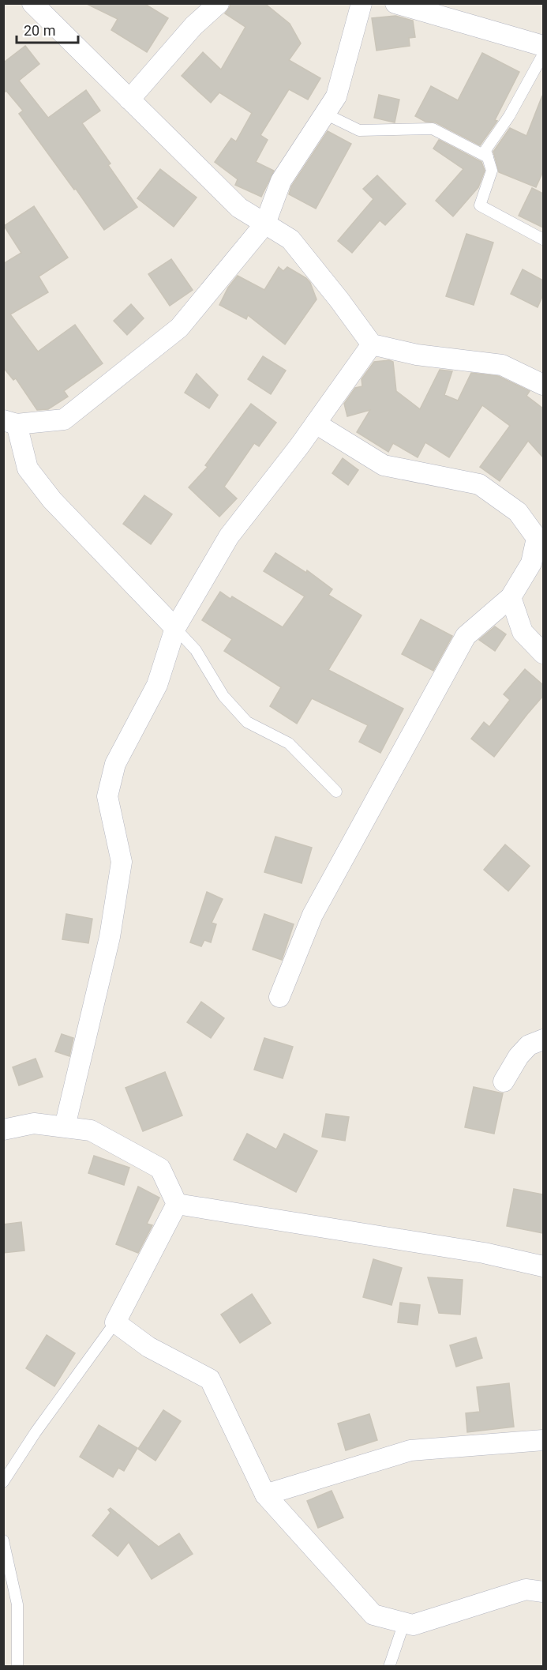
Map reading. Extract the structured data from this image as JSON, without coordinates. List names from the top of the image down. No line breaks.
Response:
{"scale_bar":"20 m"}
